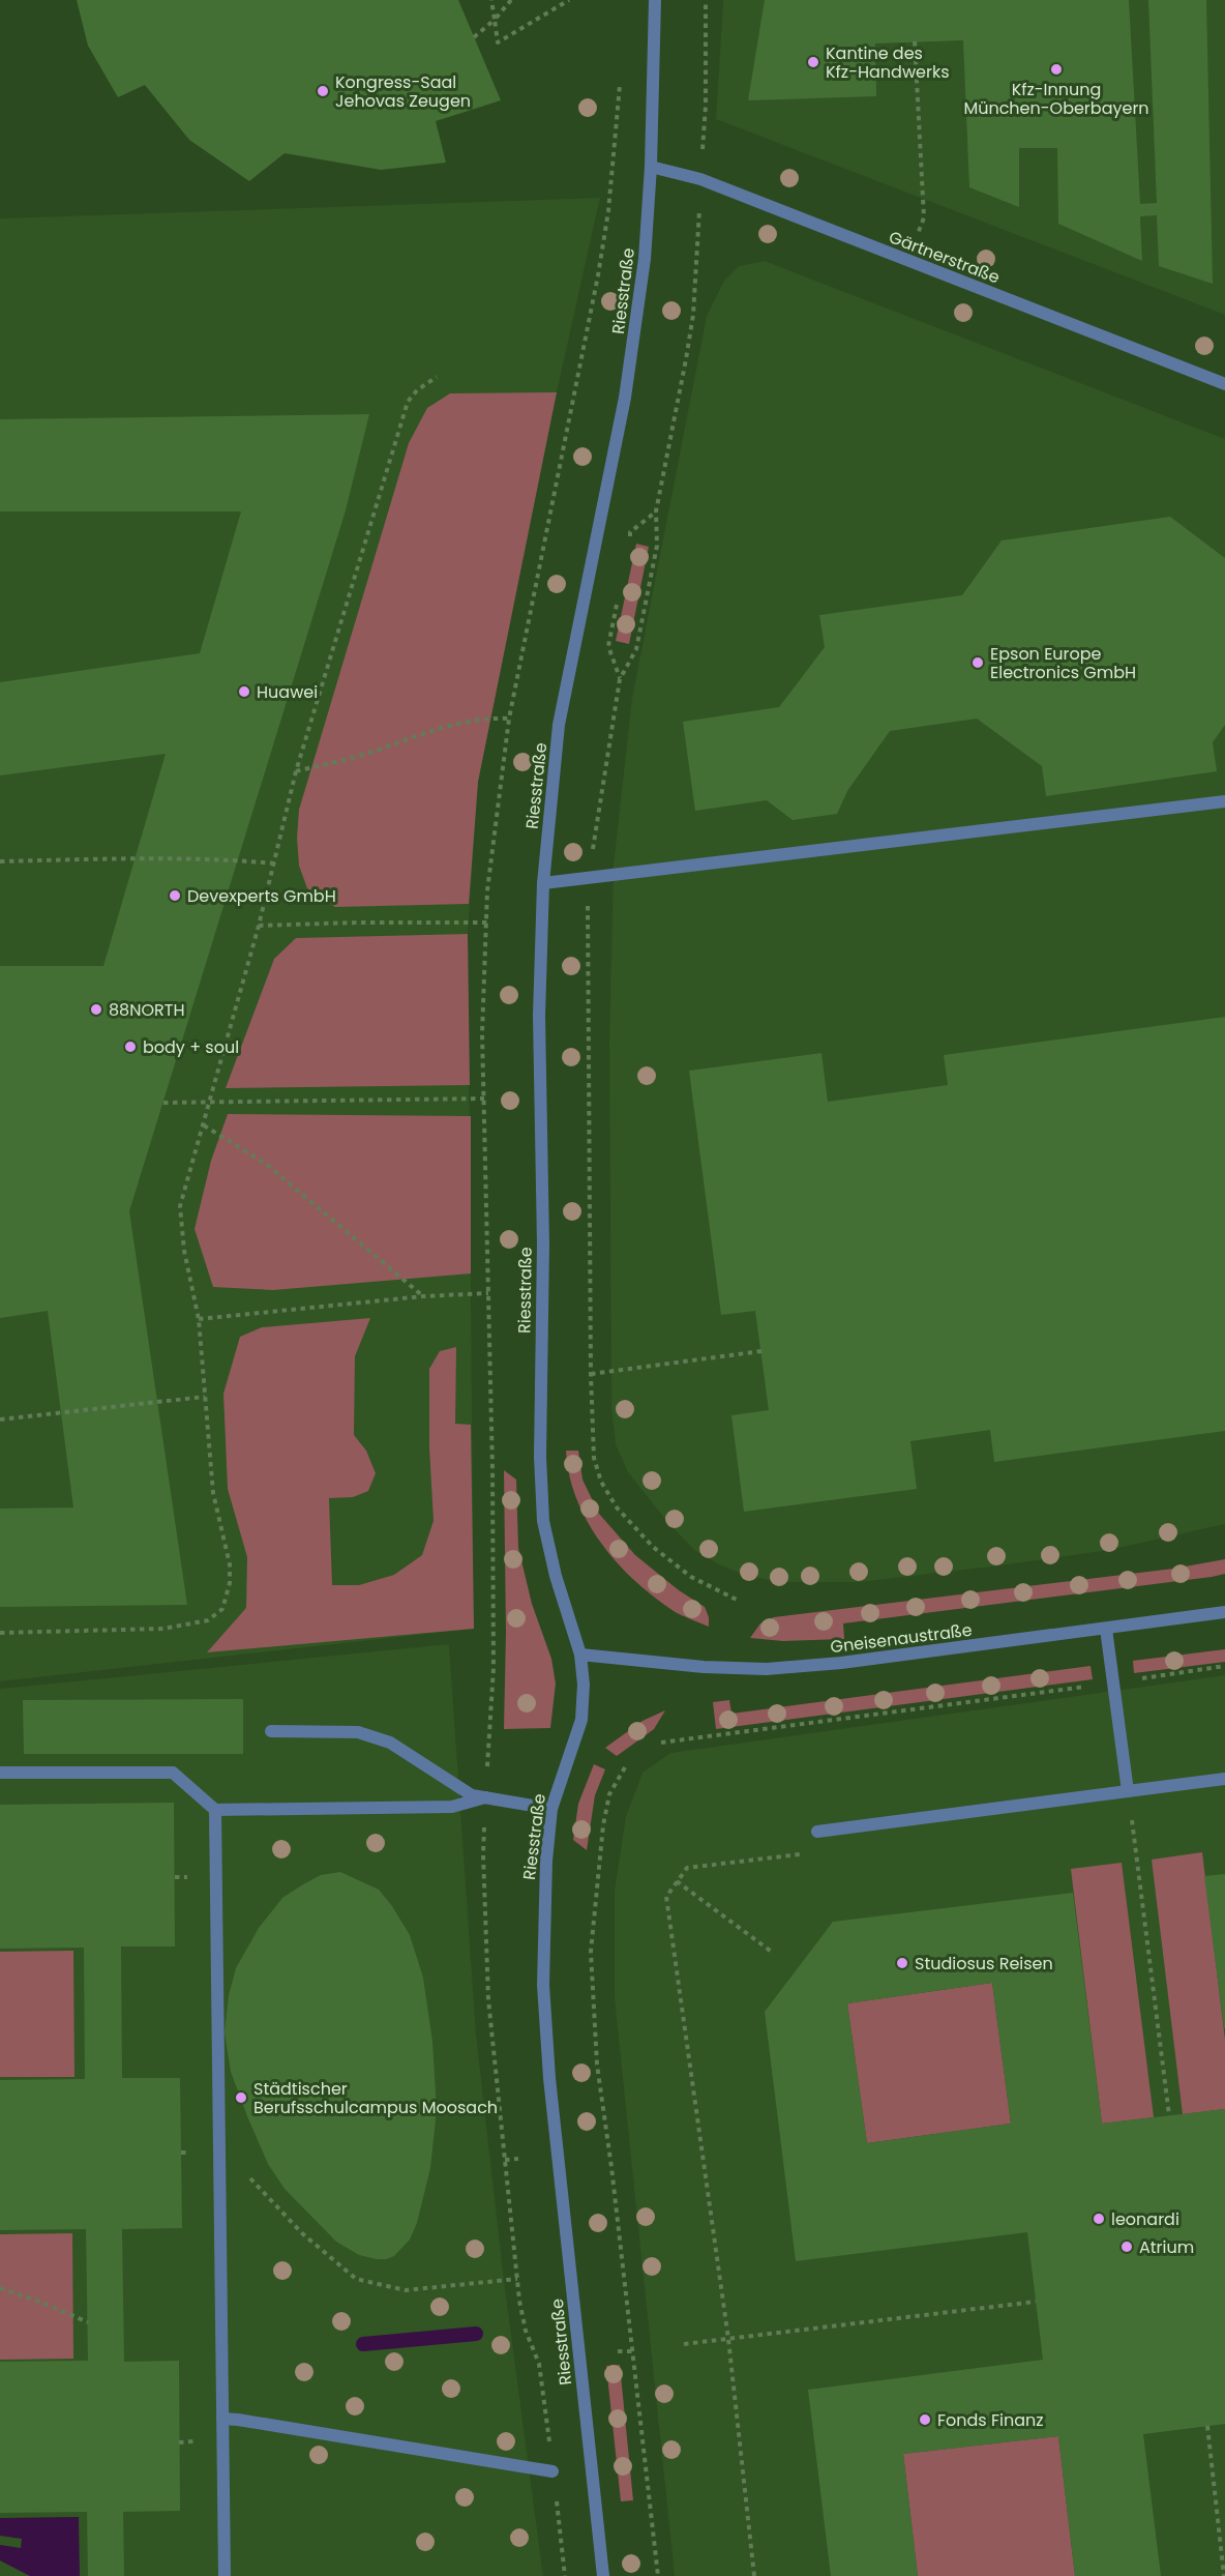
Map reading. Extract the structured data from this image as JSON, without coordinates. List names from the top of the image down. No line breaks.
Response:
{"streets":{"street":["Gärtnerstraße","Riesstraße","Gneisenaustraße"]},"crossings":[["Gärtnerstraße","Riesstraße"],["Riesstraße","Gneisenaustraße"]],"places":["Kantine des Kfz-Handwerks","Kfz-Innung München-Oberbayern","Kongress-Saal Jehovas Zeugen","Epson Europe Electronics GmbH","Huawei","Devexperts GmbH","88NORTH","body + soul","Studiosus Reisen","Städtischer Berufsschulcampus Moosach","leonardi","Atrium","Fonds Finanz"]}
